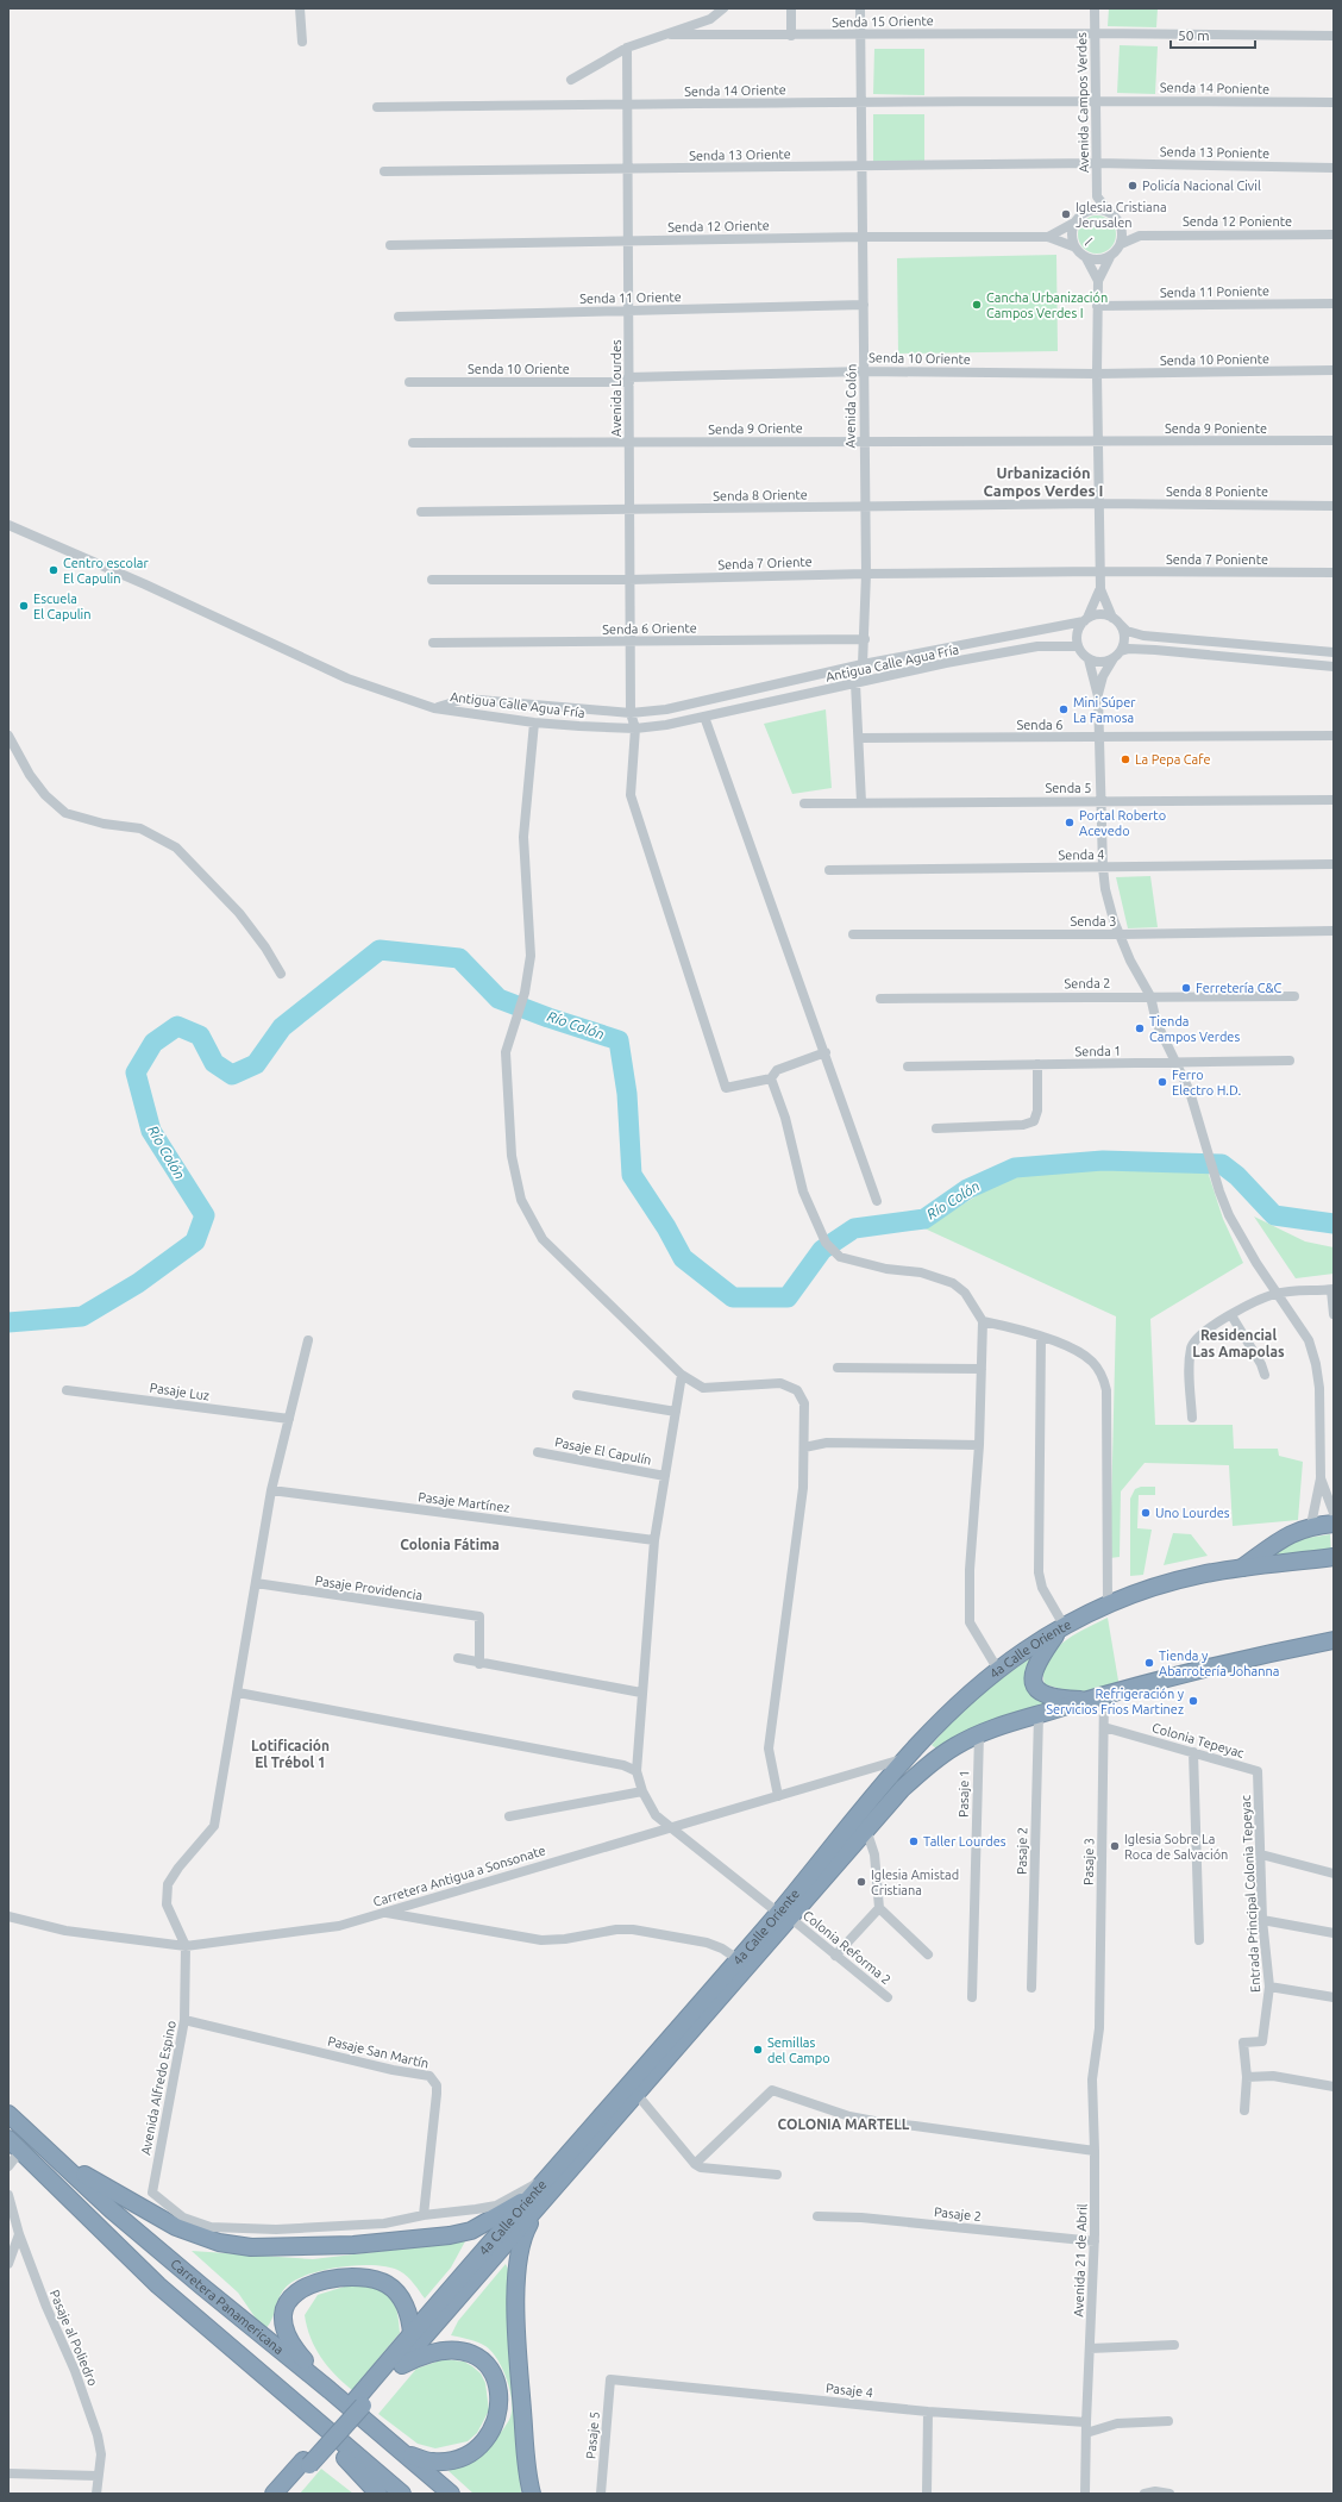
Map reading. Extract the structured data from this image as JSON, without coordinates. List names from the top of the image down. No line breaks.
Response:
{"streets":{"highway":["4a Calle Oriente","Carretera Panamericana"],"street":["Senda 15 Oriente","Senda 14 Poniente","Senda 14 Oriente","Avenida Campos Verdes","Senda 13 Poniente","Senda 13 Oriente","Senda 12 Poniente","Senda 12 Oriente","l","Senda 11 Poniente","Senda 11 Oriente","Senda 10 Oriente","Senda 10 Poniente","Avenida Lourdes","Avenida Colón","Senda 9 Oriente","Senda 9 Poniente","Senda 8 Poniente","Senda 8 Oriente","Senda 7 Poniente","Senda 7 Oriente","Senda 6 Oriente","Antigua Calle Agua Fría","Senda 6","Senda 5","Senda 4","Senda 3","Senda 2","Senda 1","Pasaje Luz","Pasaje El Capulín","Pasaje Martínez","Pasaje Providencia","Colonia Tepeyac","Pasaje 1","Pasaje 2","Pasaje 3","Carretera Antigua a Sonsonate","Entrada Principal Colonia Tepeyac","Colonia Reforma 2","Pasaje San Martín","Avenida Alfredo Espino","Avenida 21 de Abril","Pasaje al Poliedro","Pasaje 4","Pasaje 5"]},"crossings":[["Senda 15 Oriente","Avenida Campos Verdes"],["Senda 15 Oriente","Avenida Colón"],["Senda 14 Poniente","Senda 14 Oriente"],["Senda 14 Poniente","Avenida Campos Verdes"],["Senda 14 Oriente","Avenida Campos Verdes"],["Senda 14 Oriente","Avenida Lourdes"],["Senda 14 Oriente","Avenida Colón"],["Avenida Campos Verdes","Senda 13 Poniente"],["Avenida Campos Verdes","Senda 13 Oriente"],["Senda 13 Poniente","Senda 13 Oriente"],["Senda 13 Oriente","Avenida Lourdes"],["Senda 13 Oriente","Avenida Colón"],["Senda 12 Poniente","Senda 12 Oriente"],["Senda 12 Poniente","l"],["Senda 12 Oriente","l"],["Senda 12 Oriente","Avenida Lourdes"],["Senda 12 Oriente","Avenida Colón"],["Senda 11 Oriente","Avenida Lourdes"],["Senda 11 Oriente","Avenida Colón"],["Senda 10 Oriente","Senda 10 Poniente"],["Senda 10 Oriente","Avenida Lourdes"],["Senda 10 Oriente","Avenida Colón"],["Avenida Lourdes","Senda 9 Oriente"],["Avenida Lourdes","Senda 8 Oriente"],["Avenida Lourdes","Senda 7 Oriente"],["Avenida Lourdes","Senda 6 Oriente"],["Avenida Lourdes","Antigua Calle Agua Fría"],["Avenida Colón","Senda 9 Oriente"],["Avenida Colón","Senda 8 Oriente"],["Avenida Colón","Senda 7 Oriente"],["Avenida Colón","Senda 6 Oriente"],["Avenida Colón","Antigua Calle Agua Fría"],["Avenida Colón","Senda 6"],["Avenida Colón","Senda 5"],["Senda 9 Oriente","Senda 9 Poniente"],["Senda 8 Poniente","Senda 8 Oriente"],["Senda 7 Poniente","Senda 7 Oriente"],["Pasaje El Capulín","Colonia Reforma 2"],["Pasaje Martínez","Colonia Reforma 2"],["4a Calle Oriente","Pasaje 1"],["4a Calle Oriente","Pasaje 2"],["4a Calle Oriente","Pasaje 3"],["4a Calle Oriente","Carretera Antigua a Sonsonate"],["4a Calle Oriente","Colonia Reforma 2"],["Colonia Tepeyac","Pasaje 3"],["Colonia Tepeyac","Entrada Principal Colonia Tepeyac"],["Pasaje 2","Avenida 21 de Abril"],["Pasaje 3","Avenida 21 de Abril"],["Carretera Antigua a Sonsonate","Colonia Reforma 2"],["Carretera Antigua a Sonsonate","Avenida Alfredo Espino"],["Pasaje San Martín","Avenida Alfredo Espino"],["Avenida 21 de Abril","Pasaje 4"],["Pasaje 4","Pasaje 5"]],"districts":["Urbanización Campos Verdes I","Residencial Las Amapolas","Colonia Fátima","Lotificación El Trébol 1","COLONIA MARTELL"],"water":["Río Colón"],"places":["Policía Nacional Civil","Iglesia Cristiana Jerusalen","Cancha Urbanización Campos Verdes I","Centro escolar El Capulin","Escuela El Capulin","Mini Súper La Famosa","La Pepa Cafe","Portal Roberto Acevedo","Ferretería C&C","Tienda Campos Verdes","Ferro Electro H.D.","Uno Lourdes","Tienda y Abarrotería Johanna","Refrigeración y Servicios Frios Martinez","Taller Lourdes","Iglesia Sobre La Roca de Salvación","Iglesia Amistad Cristiana","Semillas del Campo"],"scale_bar":"50 m"}
